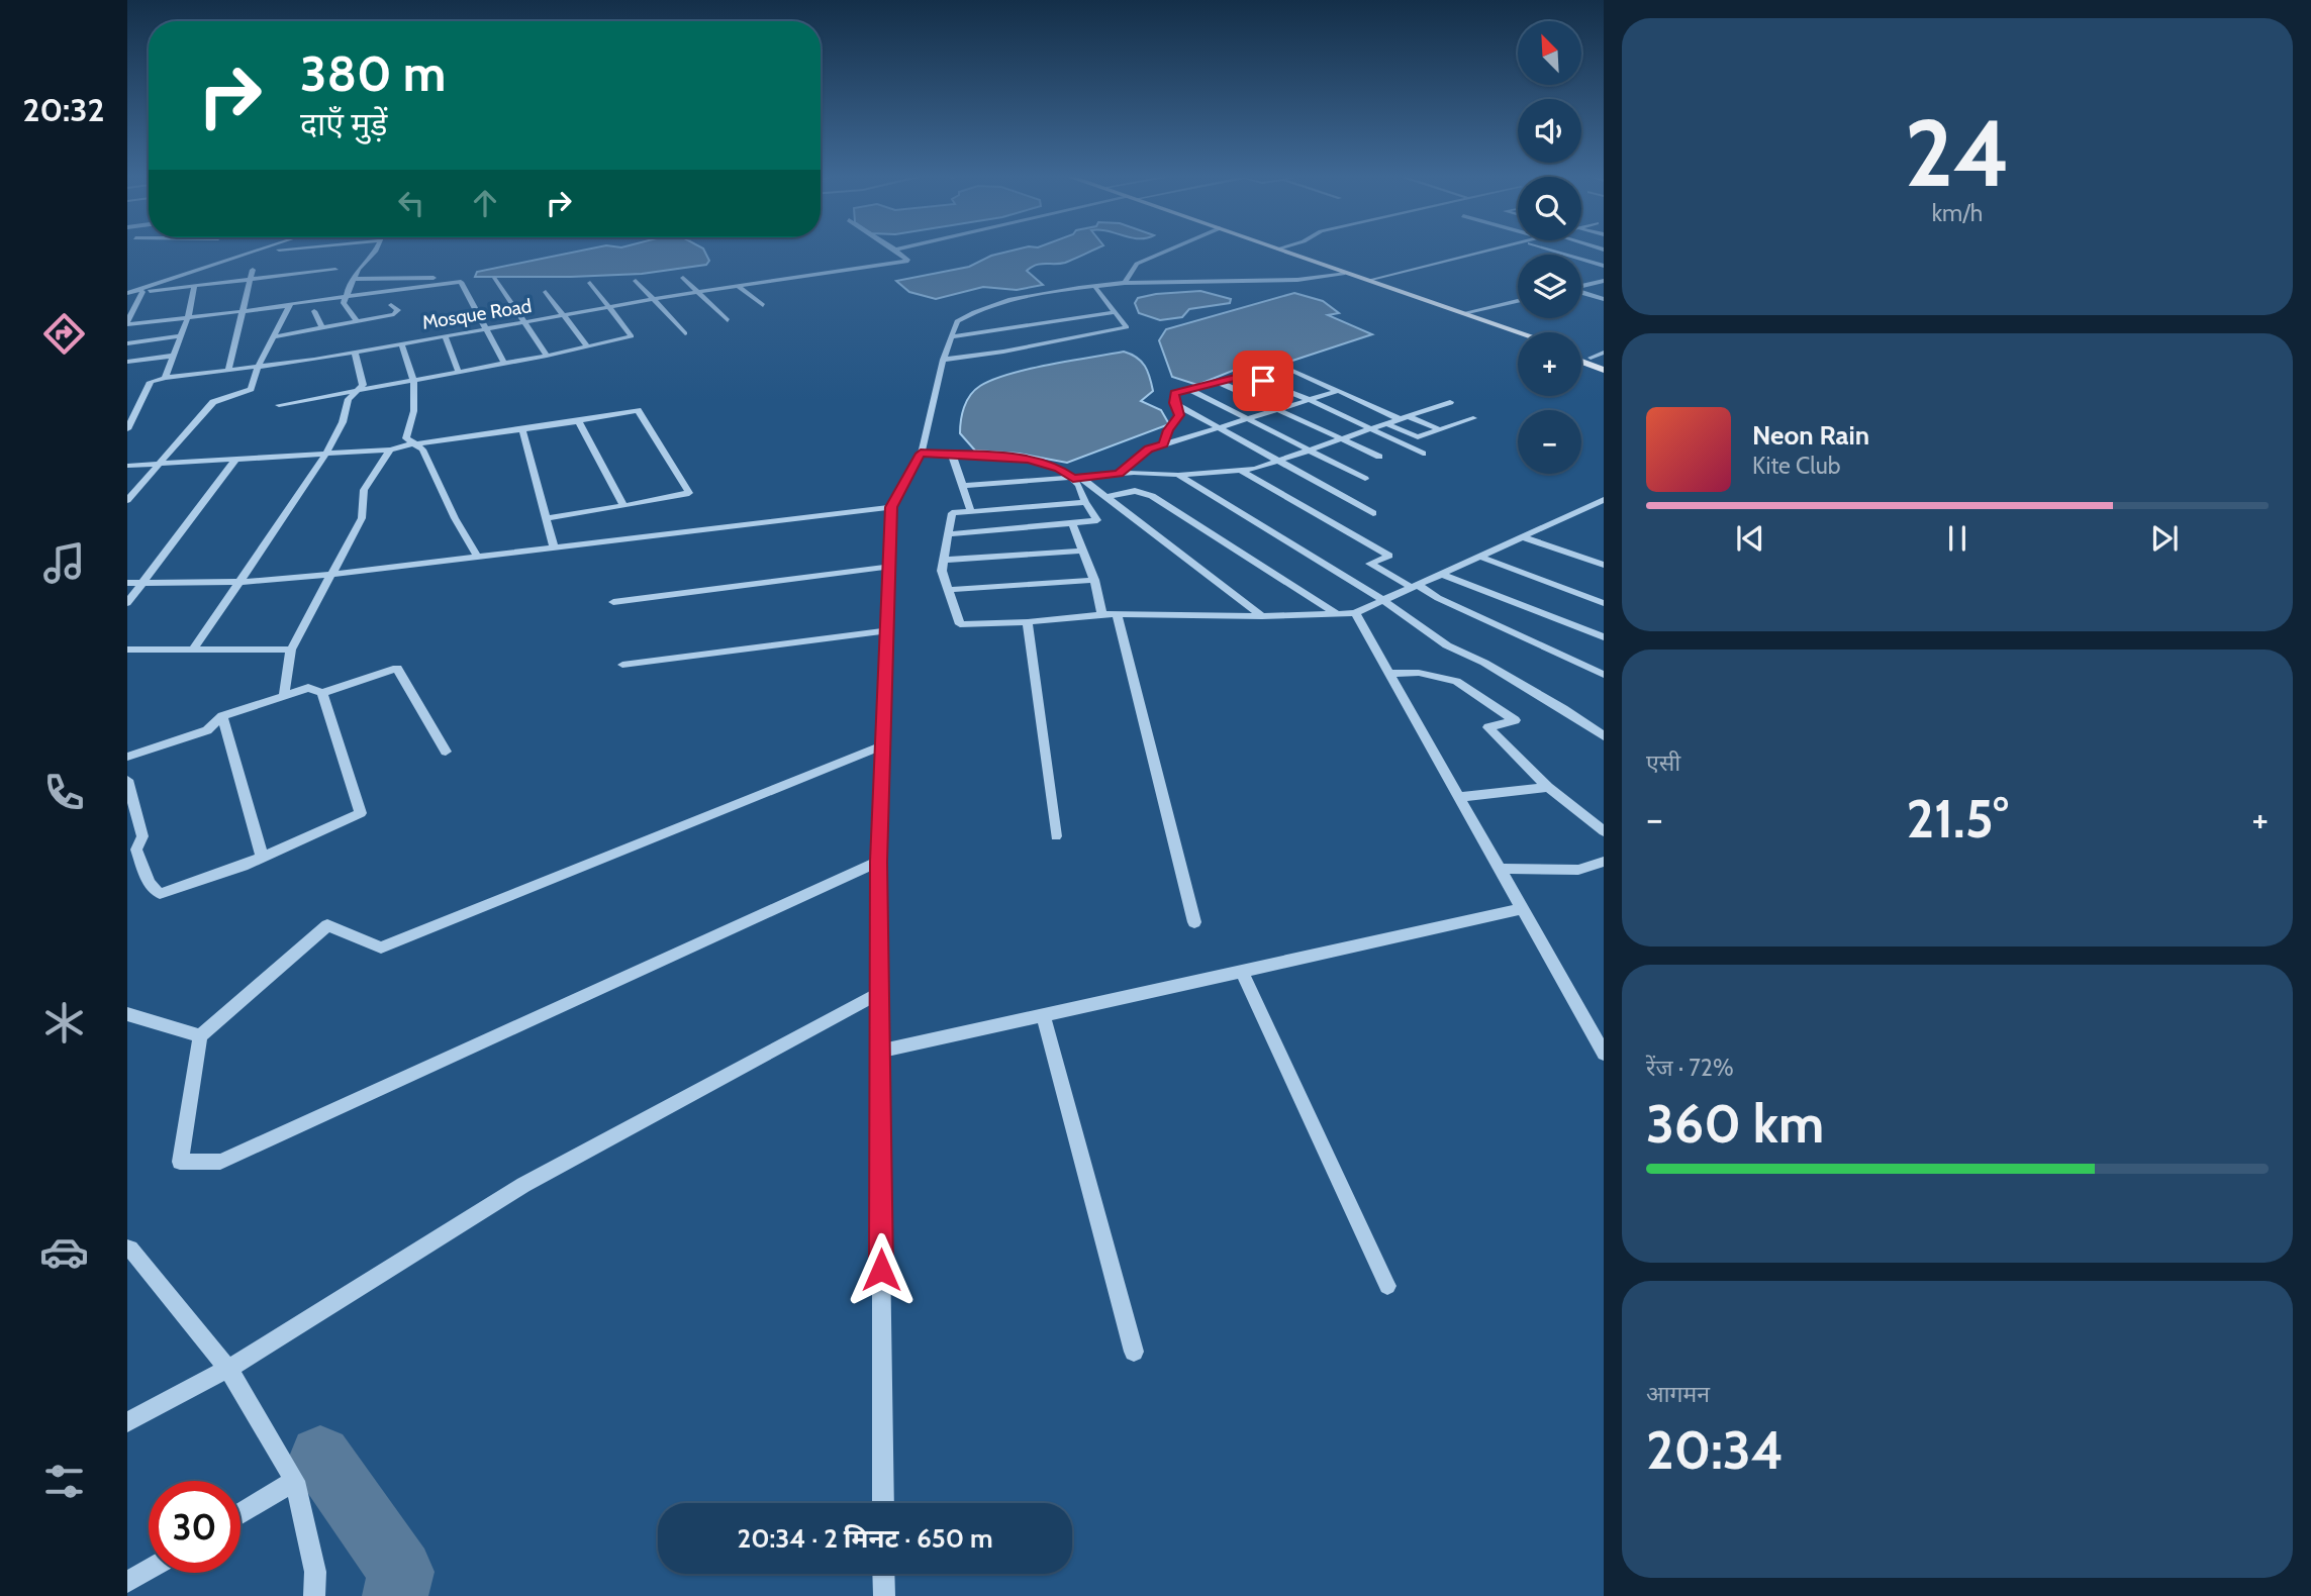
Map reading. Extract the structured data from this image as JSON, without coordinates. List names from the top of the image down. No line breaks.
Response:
{"streets":{"street":["Mosque Road"]},"north":"top left","page":{"tabs":"20:32","tile":[["24","km/h"],"एसी",["रेंज · 72%","360 km"],["आगमन","20:34"]],"map_buttons":["+","−"],"turn":["380 m","दाएँ मुड़ें"],"song":["Neon Rain","Kite Club"],"heat":["−","21.5°","+"],"limit":"30","trip":"20:34 · 2 मिनट · 650 m"}}
